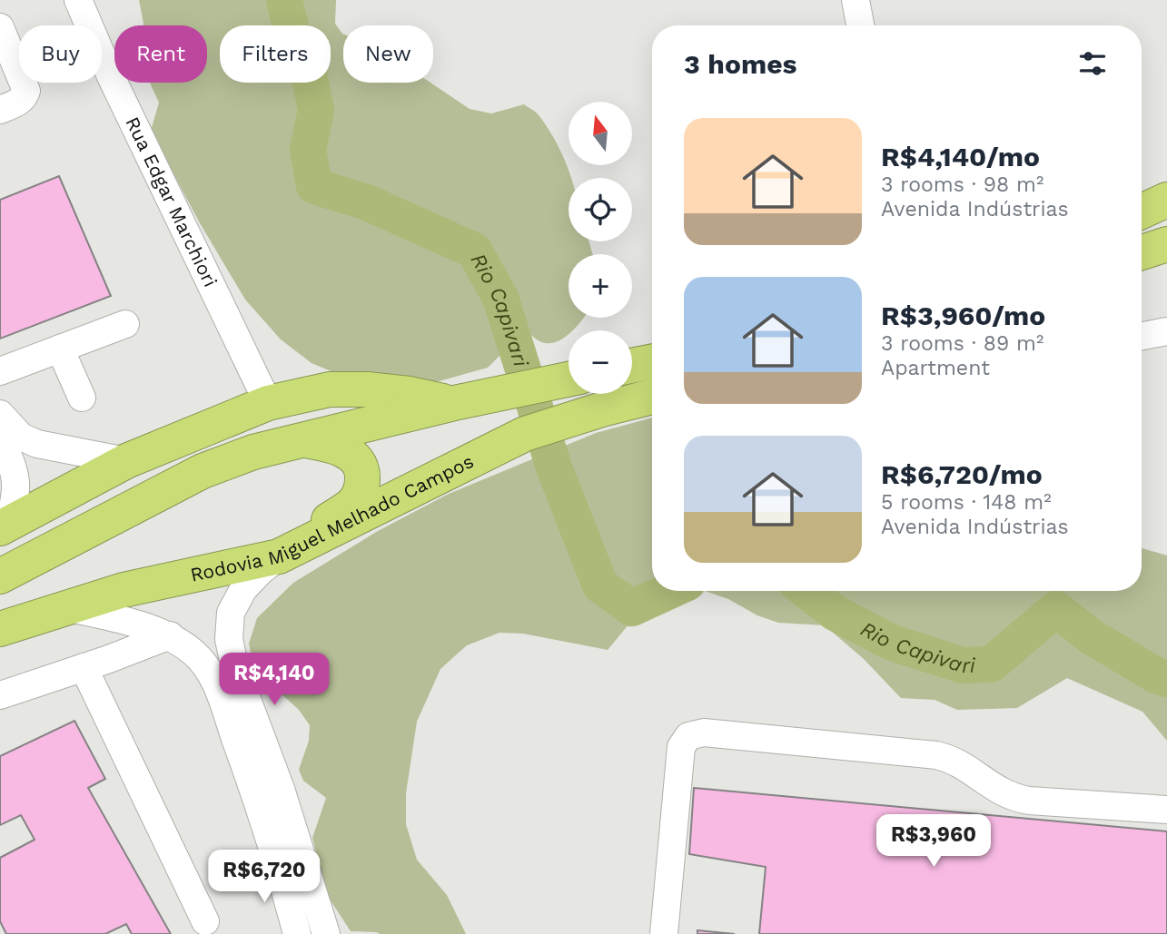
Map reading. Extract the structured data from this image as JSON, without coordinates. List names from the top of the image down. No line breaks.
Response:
{"streets":{"highway":["Rodovia Miguel Melhado Campos"],"street":["Rua Edgar Marchiori"]},"water":["Rio Capivari"],"north":"top","page":{"chip":["Buy","Rent","Filters","New"],"heading":"3 homes","map_buttons":["+","−"],"list":[{"name":"R$4,140/mo","note":"3 rooms · 98 m² · Avenida Indústrias"},{"name":"R$3,960/mo","note":"3 rooms · 89 m² · Apartment"},{"name":"R$6,720/mo","note":"5 rooms · 148 m² · Avenida Indústrias"}],"price":["R$4,140","R$3,960","R$6,720"]}}
